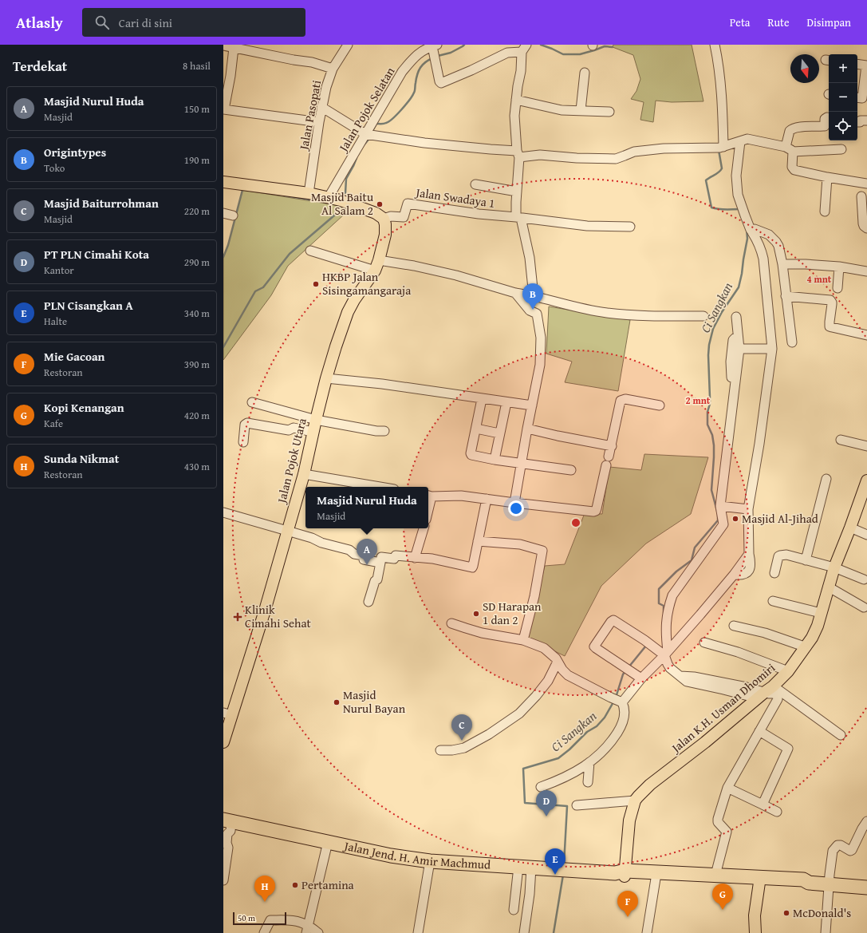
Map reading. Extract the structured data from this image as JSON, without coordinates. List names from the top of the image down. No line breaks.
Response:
{"streets":{"highway":["Jalan Jend. H. Amir Machmud"],"main road":["Jalan Pojok Utara","Jalan K.H. Usman Dhomiri"],"street":["Jalan Pojok Selatan","Jalan Pasopati","Jalan Swadaya 1"]},"crossings":[["Jalan Swadaya 1","Jalan Pojok Utara"],["Jalan K.H. Usman Dhomiri","Jalan Jend. H. Amir Machmud"]],"water":["Ci Sangkan"],"places":{"other":["Masjid Baitu Al Salam 2","HKBP Jalan Sisingamangaraja","Masjid Al-Jihad","SD Harapan 1 dan 2","Masjid Nurul Bayan","Pertamina","McDonald's"],"health":["Klinik Cimahi Sehat"]},"scale_bar":"50 m","north":"bottom","page":{"header":"Atlasly","search":"Cari di sini","nav":["Peta","Rute","Disimpan"],"heading":["Terdekat","8 hasil"],"map_buttons":["+","−"],"list":[{"mark":"A","name":"Masjid Nurul Huda","note":"Masjid","value":"150 m"},{"mark":"B","name":"Origintypes","note":"Toko","value":"190 m"},{"mark":"C","name":"Masjid Baiturrohman","note":"Masjid","value":"220 m"},{"mark":"D","name":"PT PLN Cimahi Kota","note":"Kantor","value":"290 m"},{"mark":"E","name":"PLN Cisangkan A","note":"Halte","value":"340 m"},{"mark":"F","name":"Mie Gacoan","note":"Restoran","value":"390 m"},{"mark":"G","name":"Kopi Kenangan","note":"Kafe","value":"420 m"},{"mark":"H","name":"Sunda Nikmat","note":"Restoran","value":"430 m"}],"pins":["B","A","C","D","E","H","G","F"],"popup":["Masjid Nurul Huda","Masjid"],"scale":"50 m"},"rings":["4 mnt","2 mnt"]}
